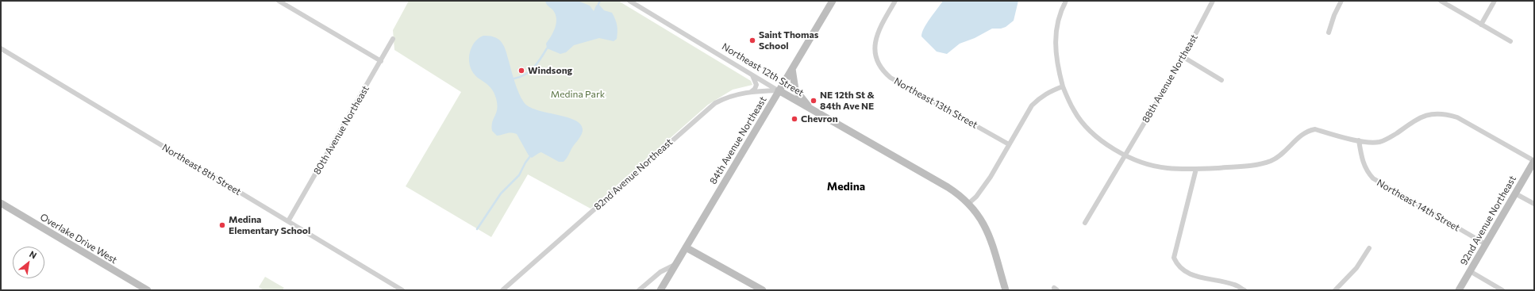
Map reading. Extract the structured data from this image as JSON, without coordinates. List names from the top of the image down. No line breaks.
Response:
{"streets":{"main road":["Northeast 12th Street","84th Avenue Northeast","92nd Avenue Northeast","Overlake Drive West"],"street":["88th Avenue Northeast","Northeast 13th Street","80th Avenue Northeast","Northeast 8th Street","82nd Avenue Northeast","Northeast 14th Street"]},"crossings":[["Northeast 12th Street","84th Avenue Northeast"],["Northeast 12th Street","82nd Avenue Northeast"],["80th Avenue Northeast","Northeast 8th Street"],["84th Avenue Northeast","82nd Avenue Northeast"],["Northeast 14th Street","92nd Avenue Northeast"]],"districts":["Medina"],"parks":["Medina Park"],"places":["Saint Thomas School","Windsong","NE 12th St & 84th Ave NE","Chevron","Medina Elementary School"],"north":"top right"}
